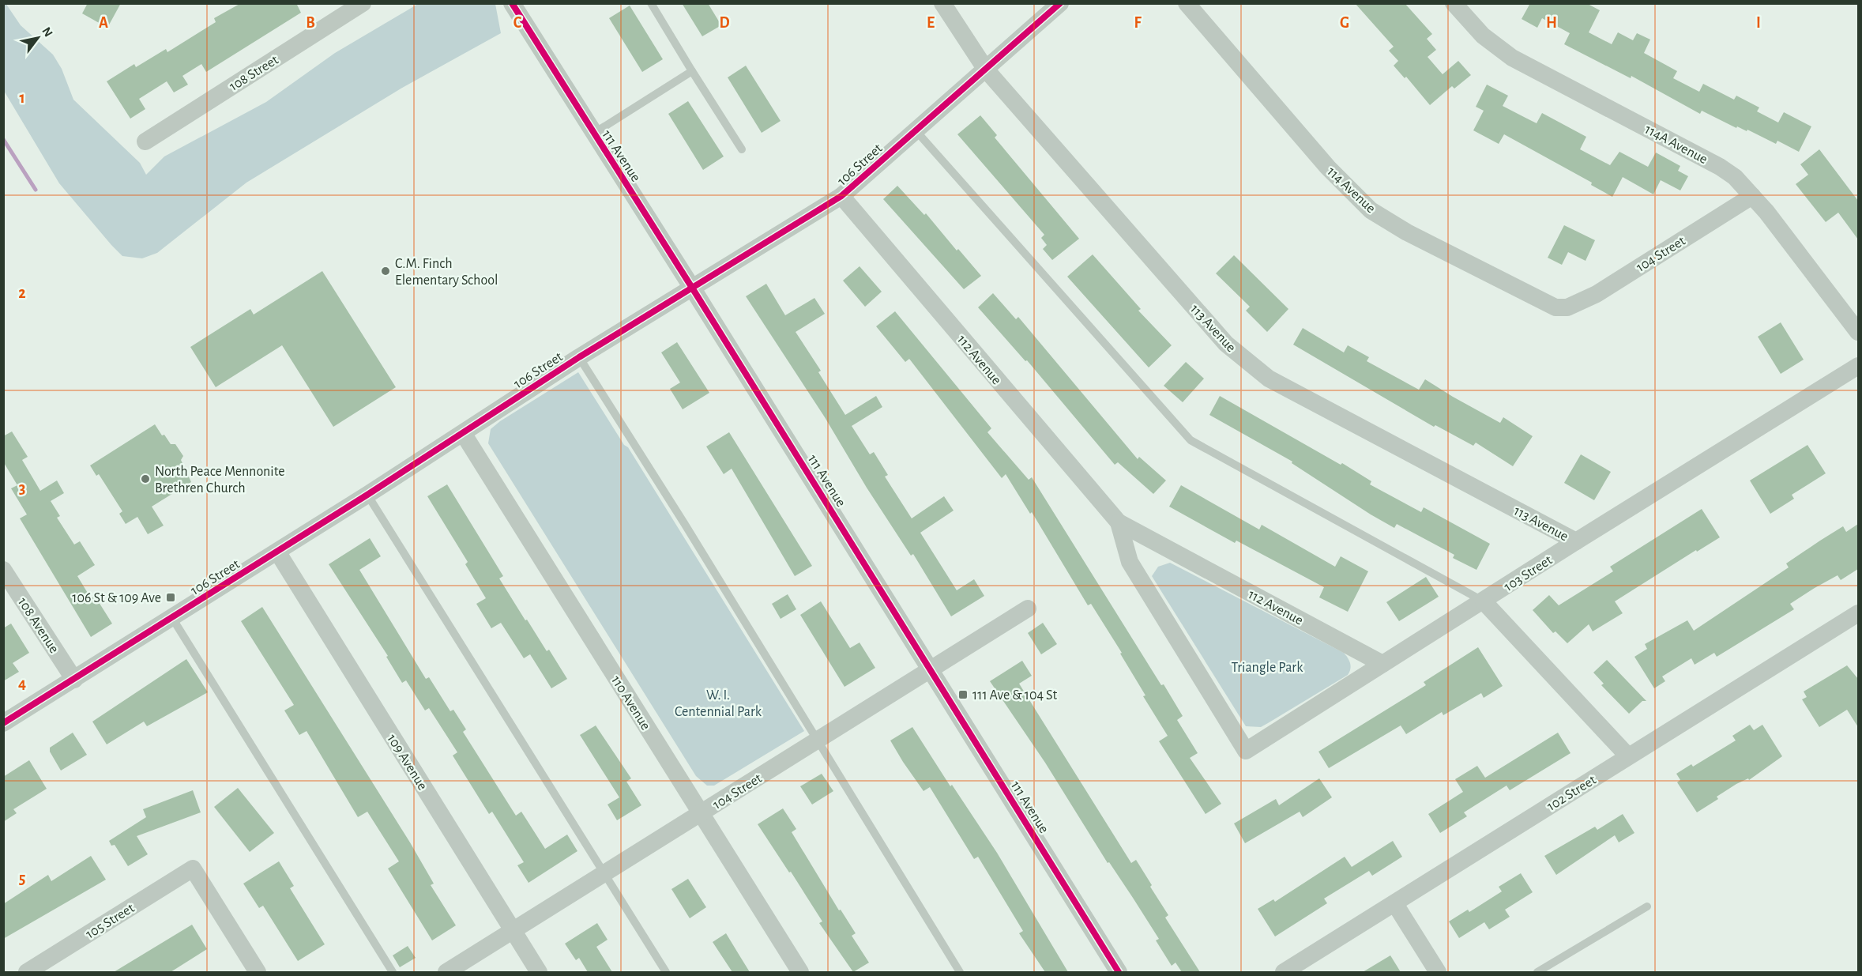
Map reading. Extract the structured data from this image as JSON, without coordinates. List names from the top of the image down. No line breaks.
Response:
{"streets":{"street":["108 Street","114A Avenue","111 Avenue","106 Street","114 Avenue","104 Street","113 Avenue","112 Avenue","103 Street","108 Avenue","110 Avenue","109 Avenue","102 Street","105 Street"]},"crossings":[["114A Avenue","104 Street"],["111 Avenue","106 Street"],["111 Avenue","104 Street"],["106 Street","113 Avenue"],["106 Street","112 Avenue"],["106 Street","108 Avenue"],["106 Street","110 Avenue"],["106 Street","109 Avenue"],["114 Avenue","104 Street"],["104 Street","110 Avenue"],["104 Street","109 Avenue"],["113 Avenue","103 Street"],["112 Avenue","103 Street"]],"parks":["Triangle Park","W. I. Centennial Park"],"places":{"other":["C.M. Finch Elementary School","North Peace Mennonite Brethren Church"],"transit":["106 St & 109 Ave","111 Ave & 104 St"]},"north":"top right","grid":{"columns":["A","B","C","D","E","F","G","H","I"],"rows":["1","2","3","4","5"]}}
